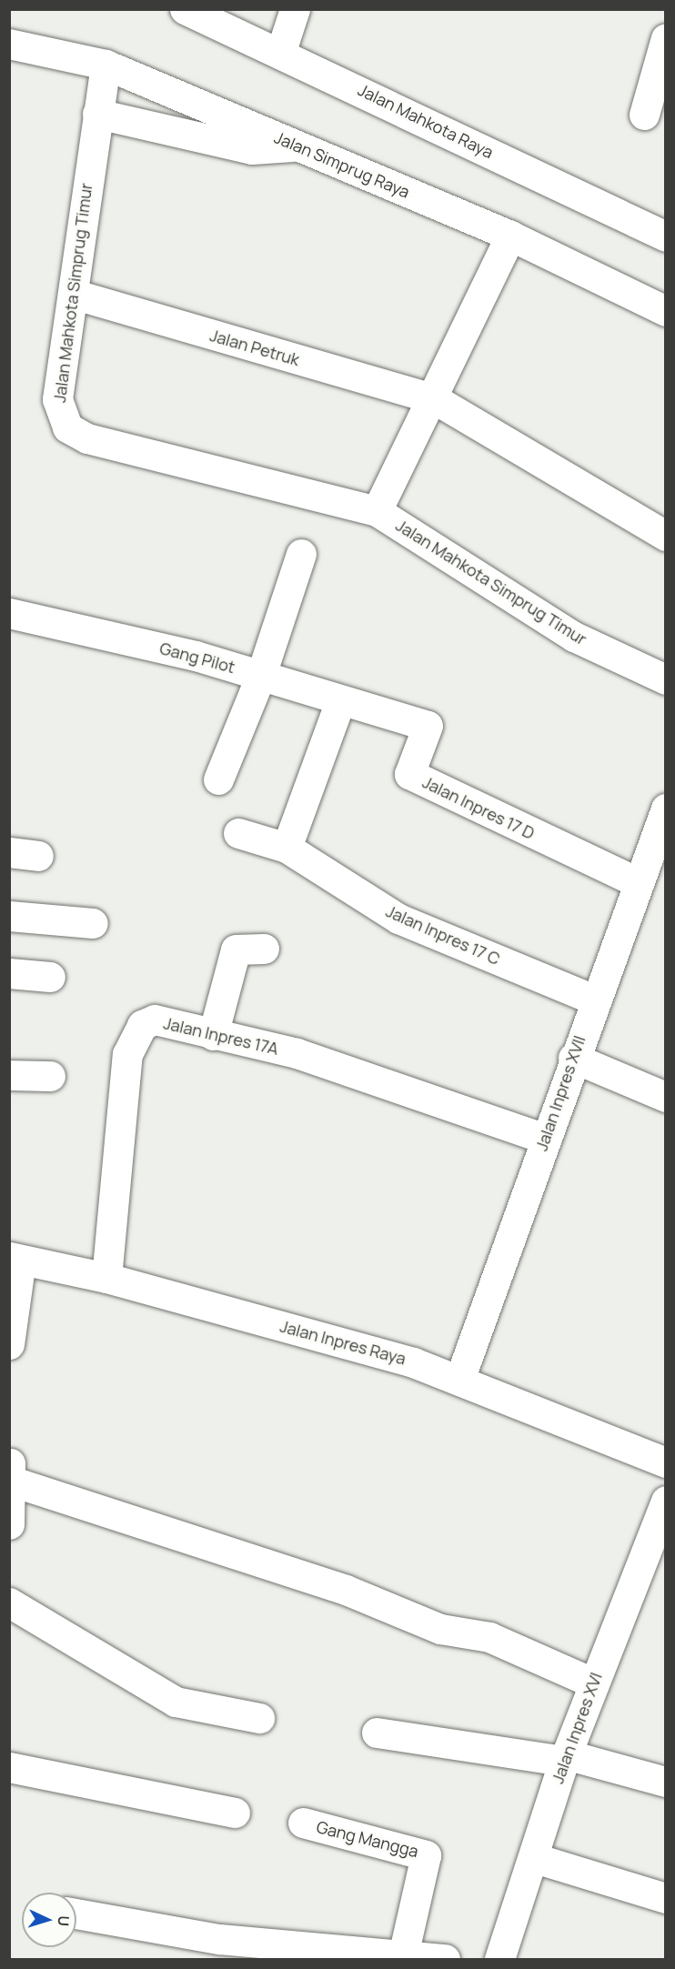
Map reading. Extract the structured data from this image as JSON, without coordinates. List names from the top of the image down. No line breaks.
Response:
{"streets":{"street":["Jalan Mahkota Raya","Jalan Simprug Raya","Jalan Mahkota Simprug Timur","Jalan Petruk","Gang Pilot","Jalan Inpres 17 D","Jalan Inpres 17 C","Jalan Inpres 17A","Jalan Inpres XVII","Jalan Inpres Raya","Jalan Inpres XVI","Gang Mangga"]},"crossings":[["Jalan Simprug Raya","Jalan Mahkota Simprug Timur"],["Jalan Mahkota Simprug Timur","Jalan Petruk"],["Gang Pilot","Jalan Inpres 17 D"],["Jalan Inpres 17 D","Jalan Inpres XVII"],["Jalan Inpres 17 C","Jalan Inpres XVII"],["Jalan Inpres 17A","Jalan Inpres XVII"],["Jalan Inpres 17A","Jalan Inpres Raya"],["Jalan Inpres XVII","Jalan Inpres Raya"]],"north":"right"}
